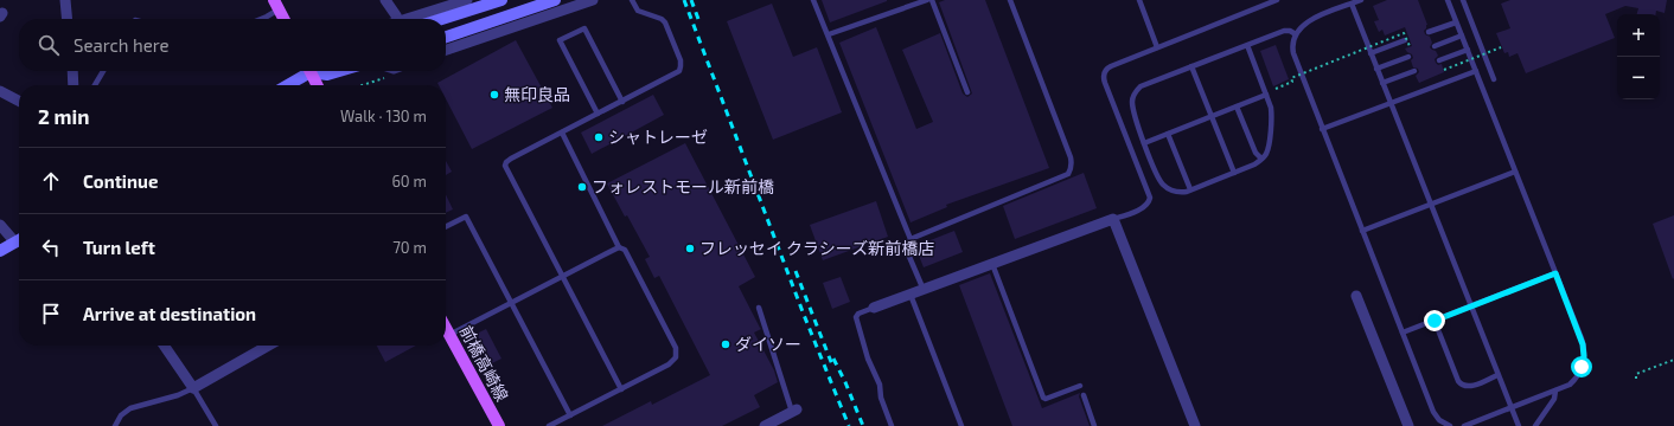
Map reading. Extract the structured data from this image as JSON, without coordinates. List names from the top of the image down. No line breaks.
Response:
{"streets":{"main road":["前橋高崎線"]},"places":["無印良品","シャトレーゼ","フォレストモール新前橋","フレッセイ クラシーズ新前橋店","ダイソー"],"page":{"map_buttons":["+","−"],"search":"Search here","heading":["2 min","Walk · 130 m"],"list":[["Continue","60 m"],["Turn left","70 m"],"Arrive at destination"]}}
